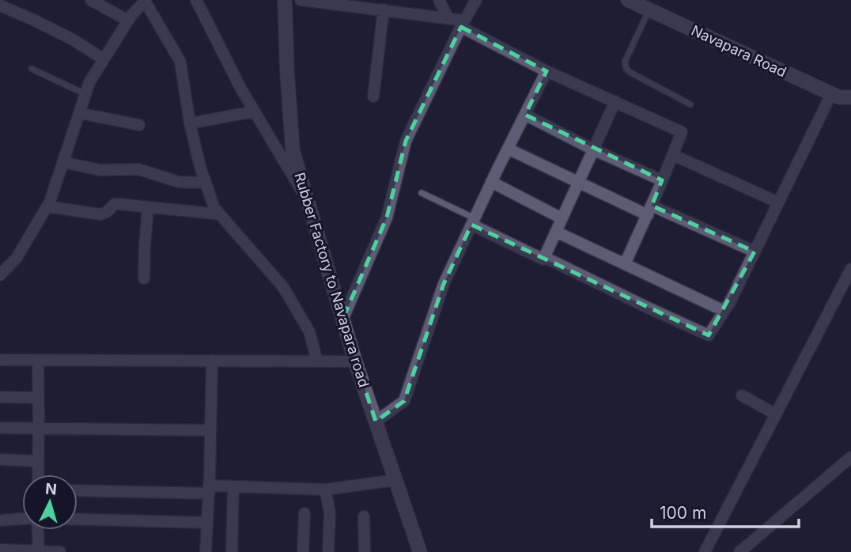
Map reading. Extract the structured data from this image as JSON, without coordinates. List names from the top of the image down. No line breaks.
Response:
{"streets":{"street":["Navapara Road","Rubber Factory to Navapara road"]},"scale_bar":"100 m","north":"top"}
